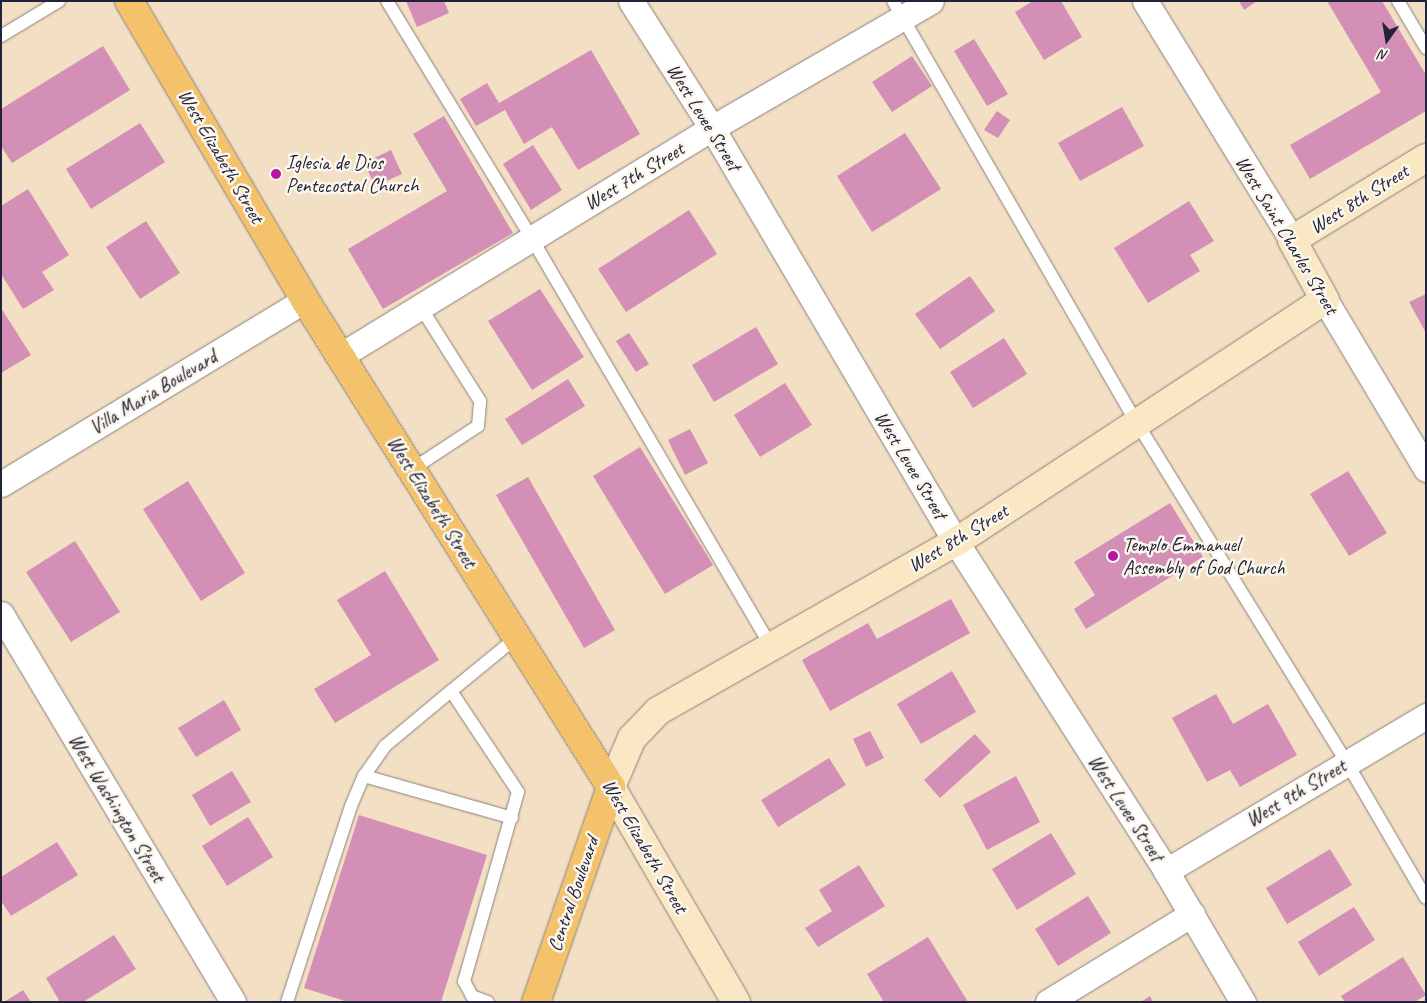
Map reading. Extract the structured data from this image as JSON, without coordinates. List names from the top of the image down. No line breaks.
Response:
{"streets":{"main road":["West Elizabeth Street","Central Boulevard"],"street":["West Levee Street","West 7th Street","West 8th Street","West Saint Charles Street","Villa Maria Boulevard","West 9th Street","West Washington Street"]},"crossings":[["West Levee Street","West 7th Street"],["West Levee Street","West 8th Street"],["West Levee Street","West 9th Street"],["West Elizabeth Street","West 7th Street"],["West Elizabeth Street","West 8th Street"],["West Elizabeth Street","Villa Maria Boulevard"],["West Elizabeth Street","Central Boulevard"],["West 8th Street","West Saint Charles Street"],["West 8th Street","Central Boulevard"]],"places":["Iglesia de Dios Pentecostal Church","Templo Emmanuel Assembly of God Church"],"north":"bottom"}
